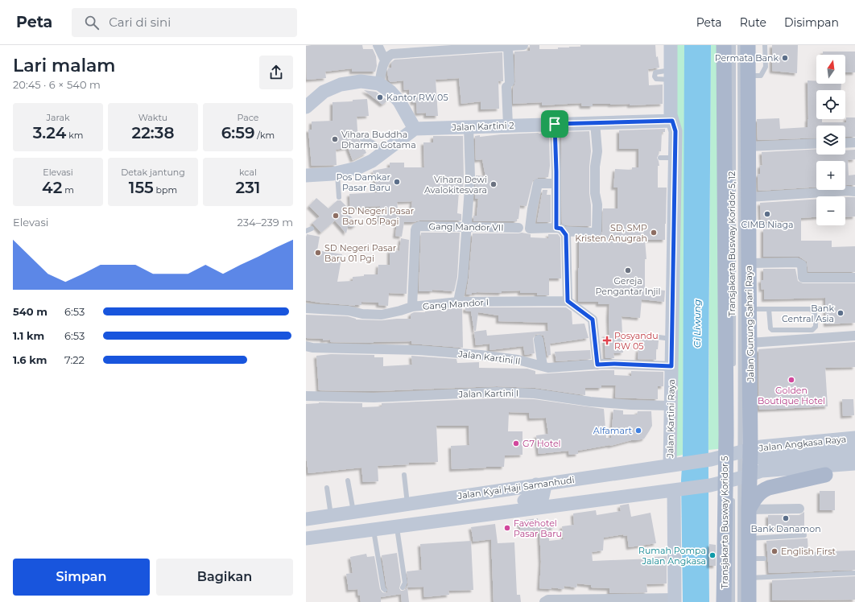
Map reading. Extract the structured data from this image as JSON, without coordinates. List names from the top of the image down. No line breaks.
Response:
{"streets":{"main road":["Jalan Kartini 2","Jalan Gunung Sahari Raya","Jalan Kartini Raya","Jalan Angkasa Raya","Jalan Kyai Haji Samanhudi"],"street":["Gang Mandor VII","Gang Mandor I","Jalan Kartini II","Jalan Kartini I"],"lane":["Transjakarta Busway Koridor 5, 12","Transjakarta Busway Koridor 5"]},"crossings":[["Jalan Kartini 2","Jalan Kartini Raya"],["Gang Mandor VII","Gang Mandor I"],["Transjakarta Busway Koridor 5, 12","Jalan Gunung Sahari Raya"],["Jalan Gunung Sahari Raya","Jalan Angkasa Raya"],["Jalan Gunung Sahari Raya","Jalan Kyai Haji Samanhudi"],["Jalan Gunung Sahari Raya","Transjakarta Busway Koridor 5"],["Jalan Kartini II","Jalan Kartini Raya"],["Jalan Kartini I","Jalan Kartini Raya"],["Jalan Kartini Raya","Jalan Kyai Haji Samanhudi"],["Jalan Angkasa Raya","Jalan Kyai Haji Samanhudi"]],"water":["Ci Liwung"],"places":{"other":["Permata Bank","Kantor RW 05","Vihara Buddha Dharma Gotama","Pos Damkar Pasar Baru","Vihara Dewi Avalokitesvara","CIMB Niaga","SD Negeri Pasar Baru 05 Pagi","SD, SMP Kristen Anugrah","SD Negeri Pasar Baru 01 Pgi","Gereja Pengantar Injil","Bank Central Asia","Golden Boutique Hotel","Alfamart","G7 Hotel","Bank Danamon","Favehotel Pasar Baru","English First","Rumah Pompa Jalan Angkasa"],"health":["Posyandu RW 05"]},"north":"top","page":{"header":"Peta","search":"Cari di sini","nav":["Peta","Rute","Disimpan"],"heading":["Lari malam","20:45 · 6 × 540 m"],"map_buttons":["+","−"],"stats":[["Jarak","3.24 km"],["Waktu","22:38"],["Pace","6:59 /km"],["Elevasi","42 m"],["Detak jantung","155 bpm"],["kcal","231"]],"chart":["Elevasi","234–239 m"],"list":[{"name":"540 m","note":"6:53"},{"name":"1.1 km","note":"6:53"},{"name":"1.6 km","note":"7:22"}],"buttons":["Simpan","Bagikan"]}}
